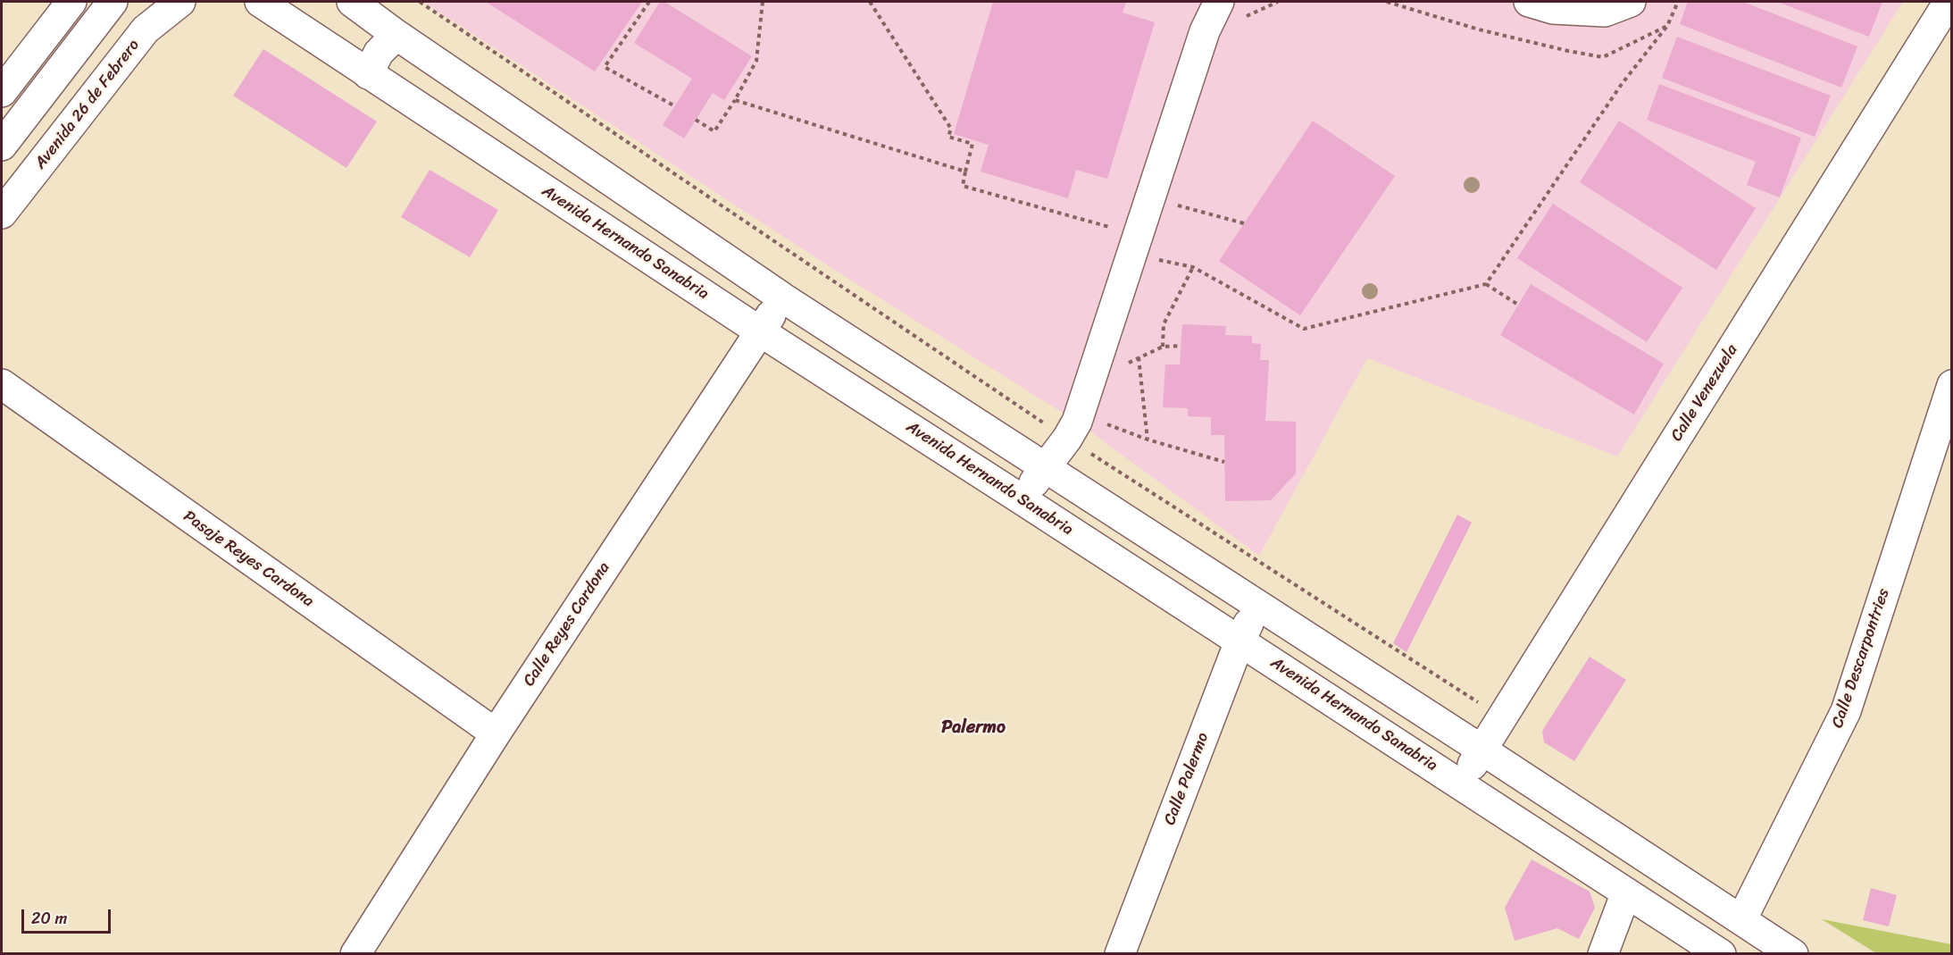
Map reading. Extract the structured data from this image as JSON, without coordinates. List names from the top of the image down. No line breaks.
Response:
{"streets":{"street":["Avenida 26 de Febrero","Avenida Hernando Sanabria","Calle Venezuela","Pasaje Reyes Cardona","Calle Reyes Cardona","Calle Descarpontries","Calle Palermo"]},"crossings":[["Avenida Hernando Sanabria","Calle Venezuela"],["Avenida Hernando Sanabria","Calle Reyes Cardona"],["Avenida Hernando Sanabria","Calle Palermo"],["Pasaje Reyes Cardona","Calle Reyes Cardona"]],"districts":["Palermo"],"scale_bar":"20 m"}
